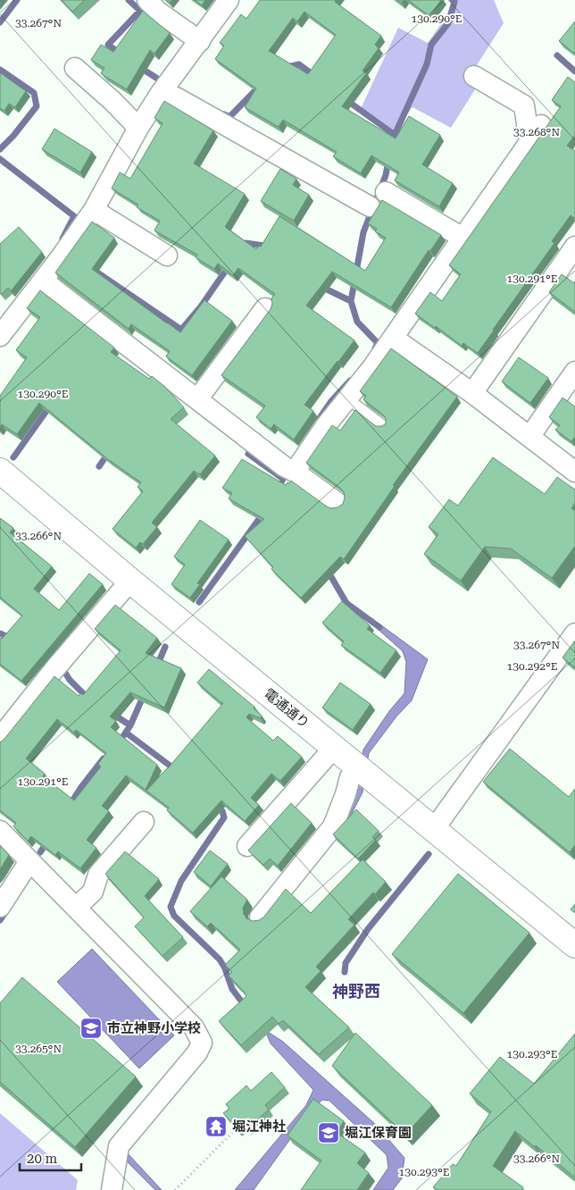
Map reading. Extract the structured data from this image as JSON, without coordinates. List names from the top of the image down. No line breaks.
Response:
{"streets":{"street":["電通通り"]},"districts":["神野西"],"places":{"school or university":["市立神野小学校","堀江保育園"],"temple":["堀江神社"]},"scale_bar":"20 m","coordinates":["130.290°E","33.267°N","33.268°N","130.291°E","33.266°N","130.292°E","33.265°N","130.293°E"]}
